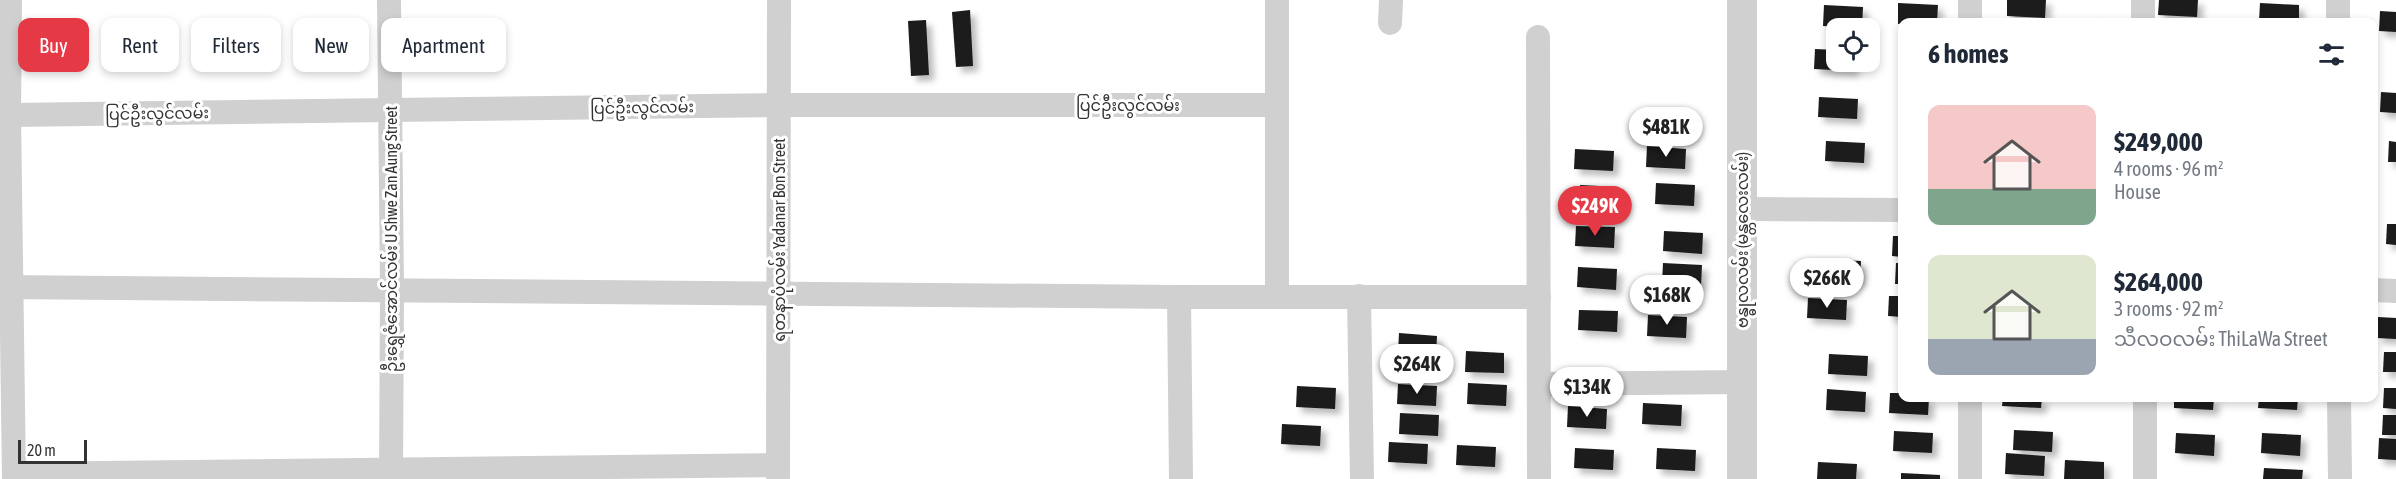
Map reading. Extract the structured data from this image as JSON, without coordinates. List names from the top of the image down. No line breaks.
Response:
{"streets":{"street":["ပြင်ဦးလွင်လမ်း","ဦးရွှေဇံအောင်လမ်း U Shwe Zan Aung Street","ရတနာပုံလမ်း Yadanar Bon Street","ဗန္ဓုလလမ်း (မန္တလေးလမ်း)"]},"crossings":[["ပြင်ဦးလွင်လမ်း","ဦးရွှေဇံအောင်လမ်း U Shwe Zan Aung Street"],["ပြင်ဦးလွင်လမ်း","ရတနာပုံလမ်း Yadanar Bon Street"]],"scale_bar":"20 m","page":{"chip":["Buy","Rent","Filters","New","Apartment"],"heading":"6 homes","list":[{"name":"$249,000","note":"4 rooms · 96 m² · House"},{"name":"$264,000","note":"3 rooms · 92 m² · သီလဝလမ်း ThiLaWa Street"}],"price":["$481K","$249K","$266K","$168K","$264K","$134K"],"scale":"20 m"}}
